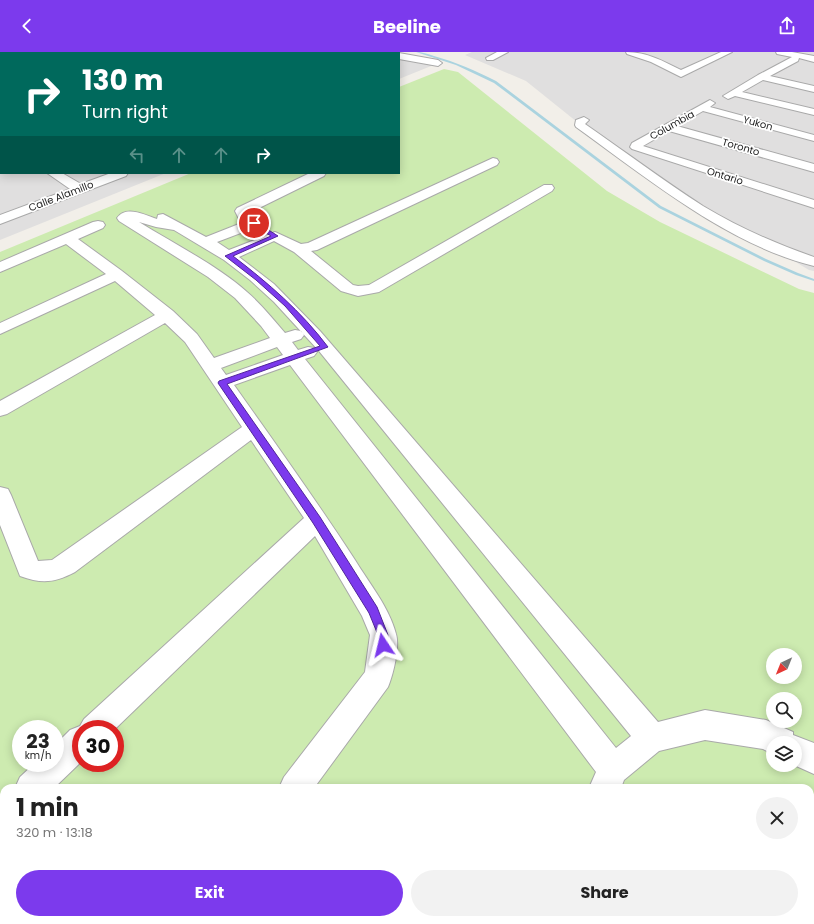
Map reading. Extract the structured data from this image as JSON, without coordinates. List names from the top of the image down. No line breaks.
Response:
{"streets":{"street":["Yukon","Columbia","Toronto","Ontario","Calle Alamillo"]},"crossings":[["Yukon","Columbia"],["Columbia","Toronto"],["Columbia","Ontario"]],"north":"bottom left","page":{"header":"Beeline","turn":["130 m","Turn right"],"speed":"23 km/h","limit":"30","heading":["1 min","320 m · 13:18"],"buttons":["Exit","Share"]}}
